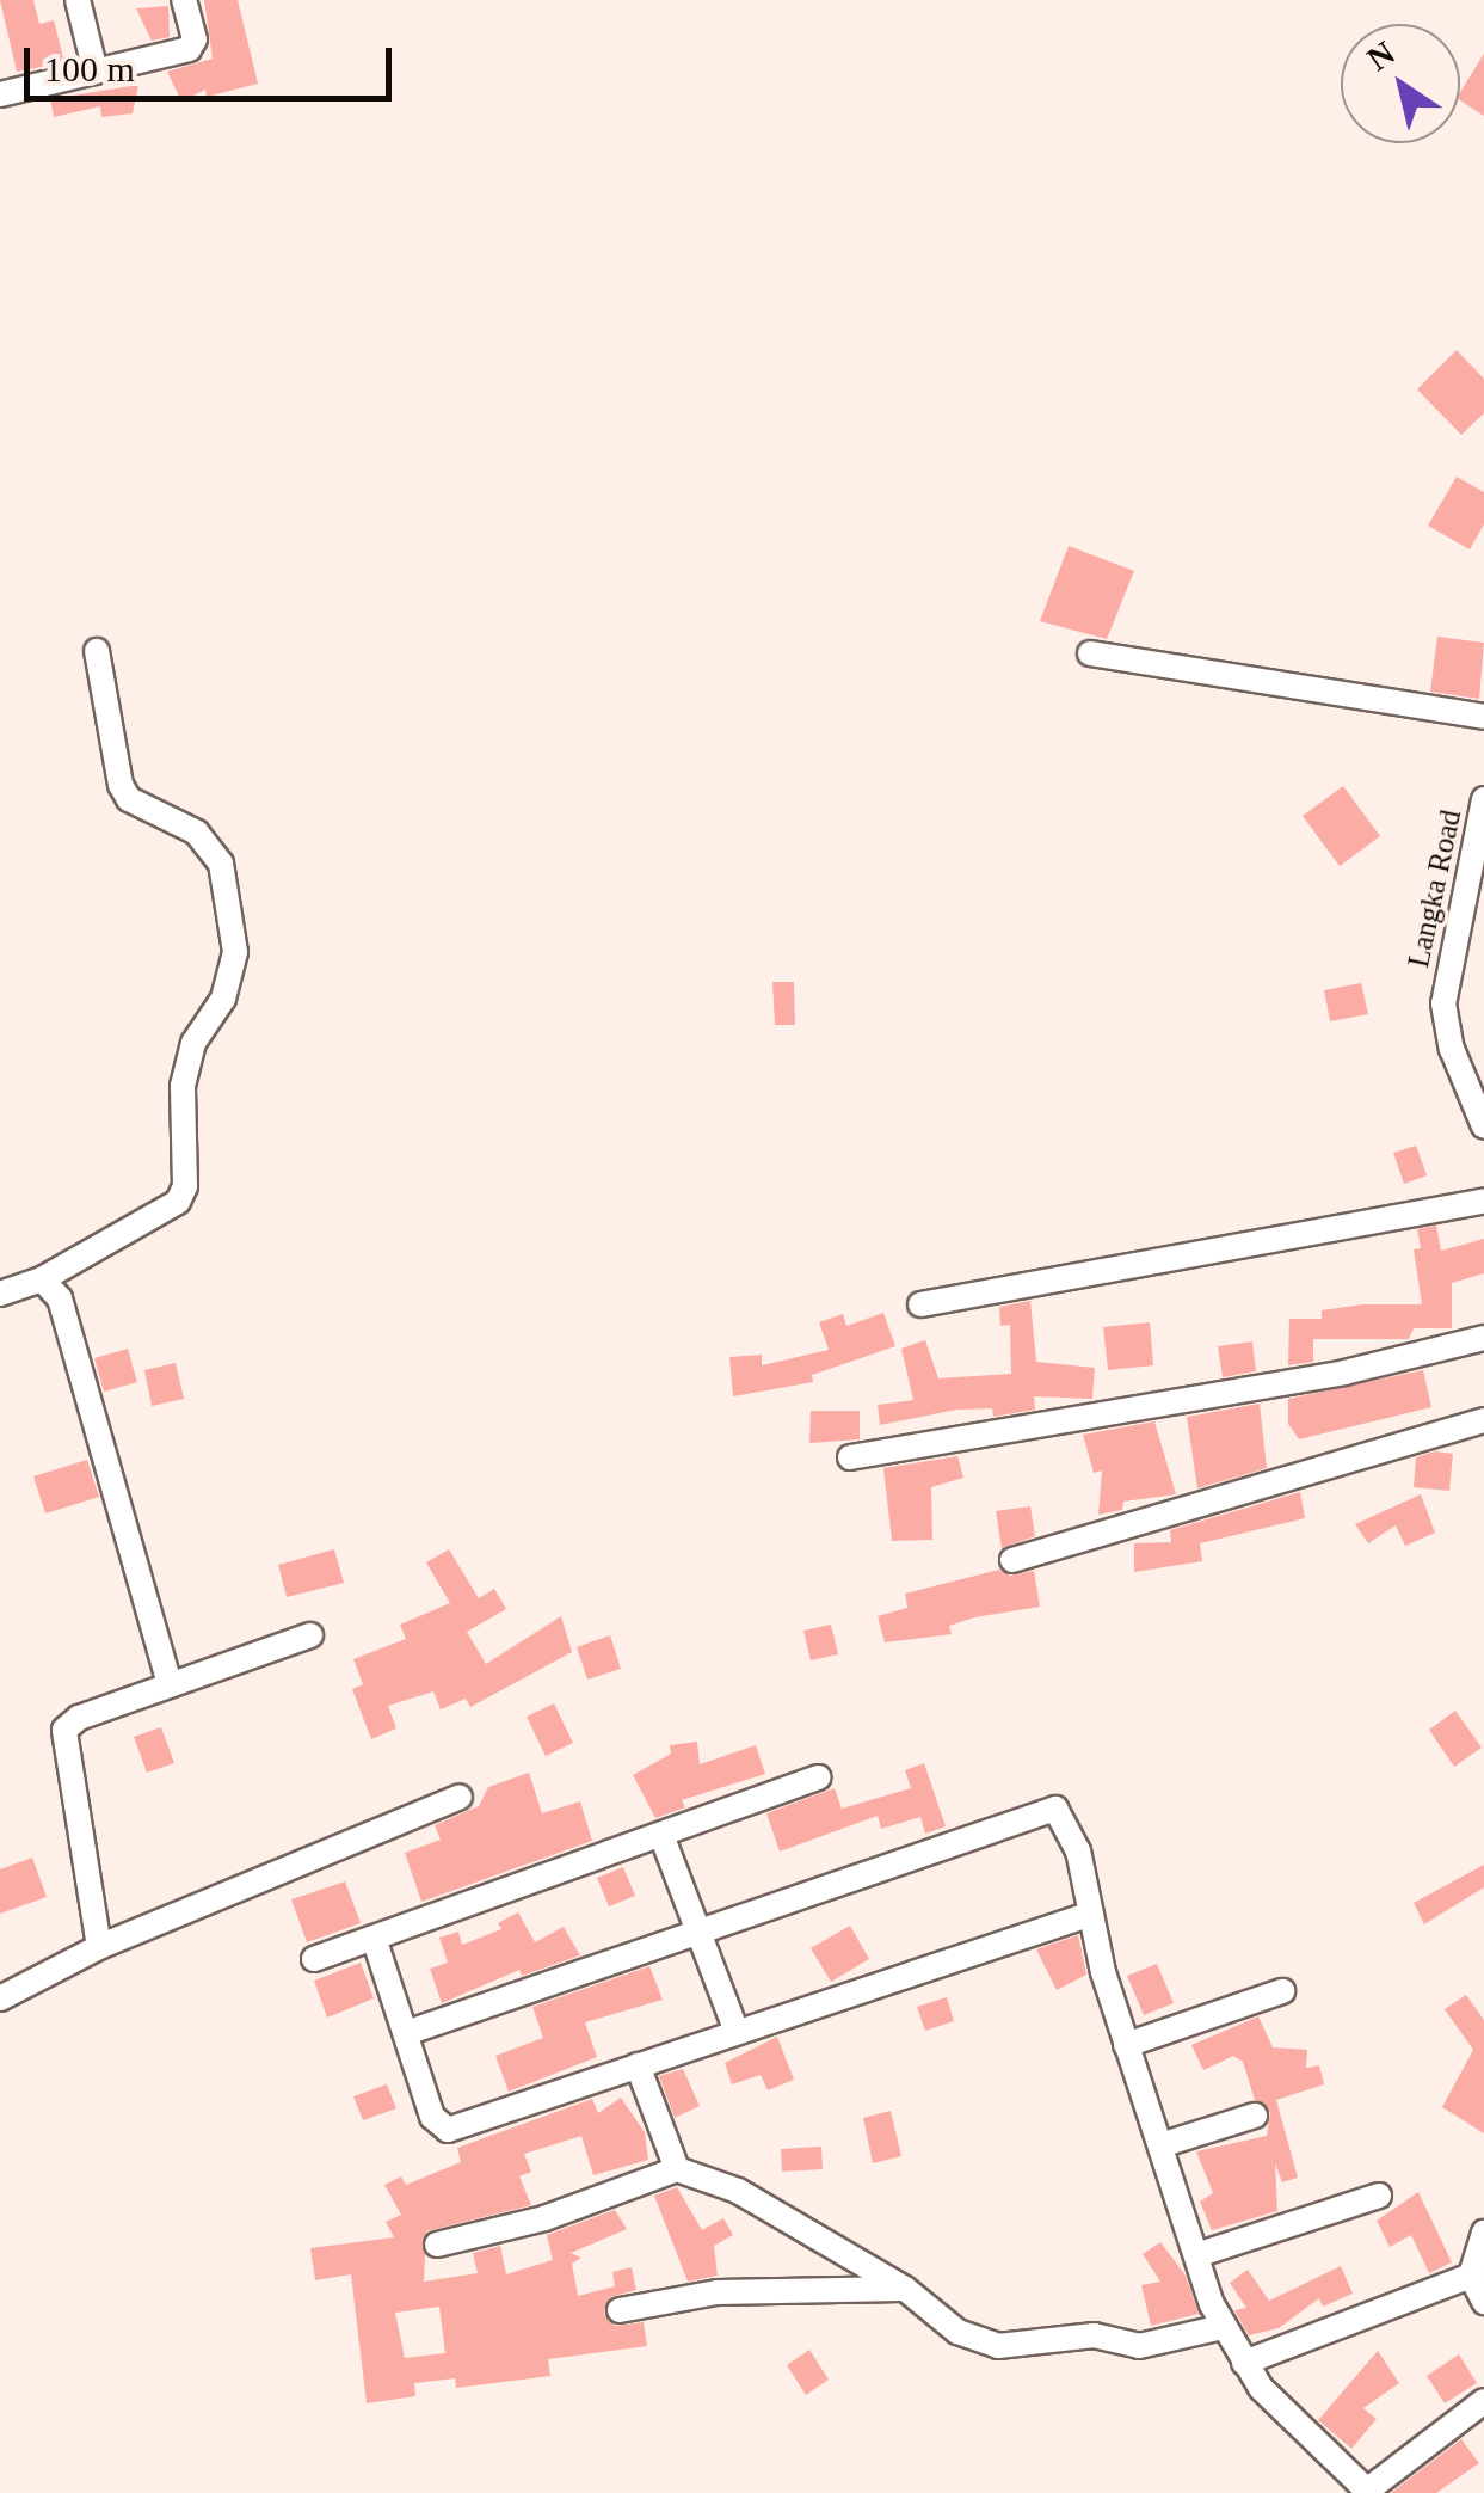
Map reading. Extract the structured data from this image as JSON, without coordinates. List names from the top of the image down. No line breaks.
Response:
{"streets":{"street":["Langka Road"]},"scale_bar":"100 m","north":"top left"}
